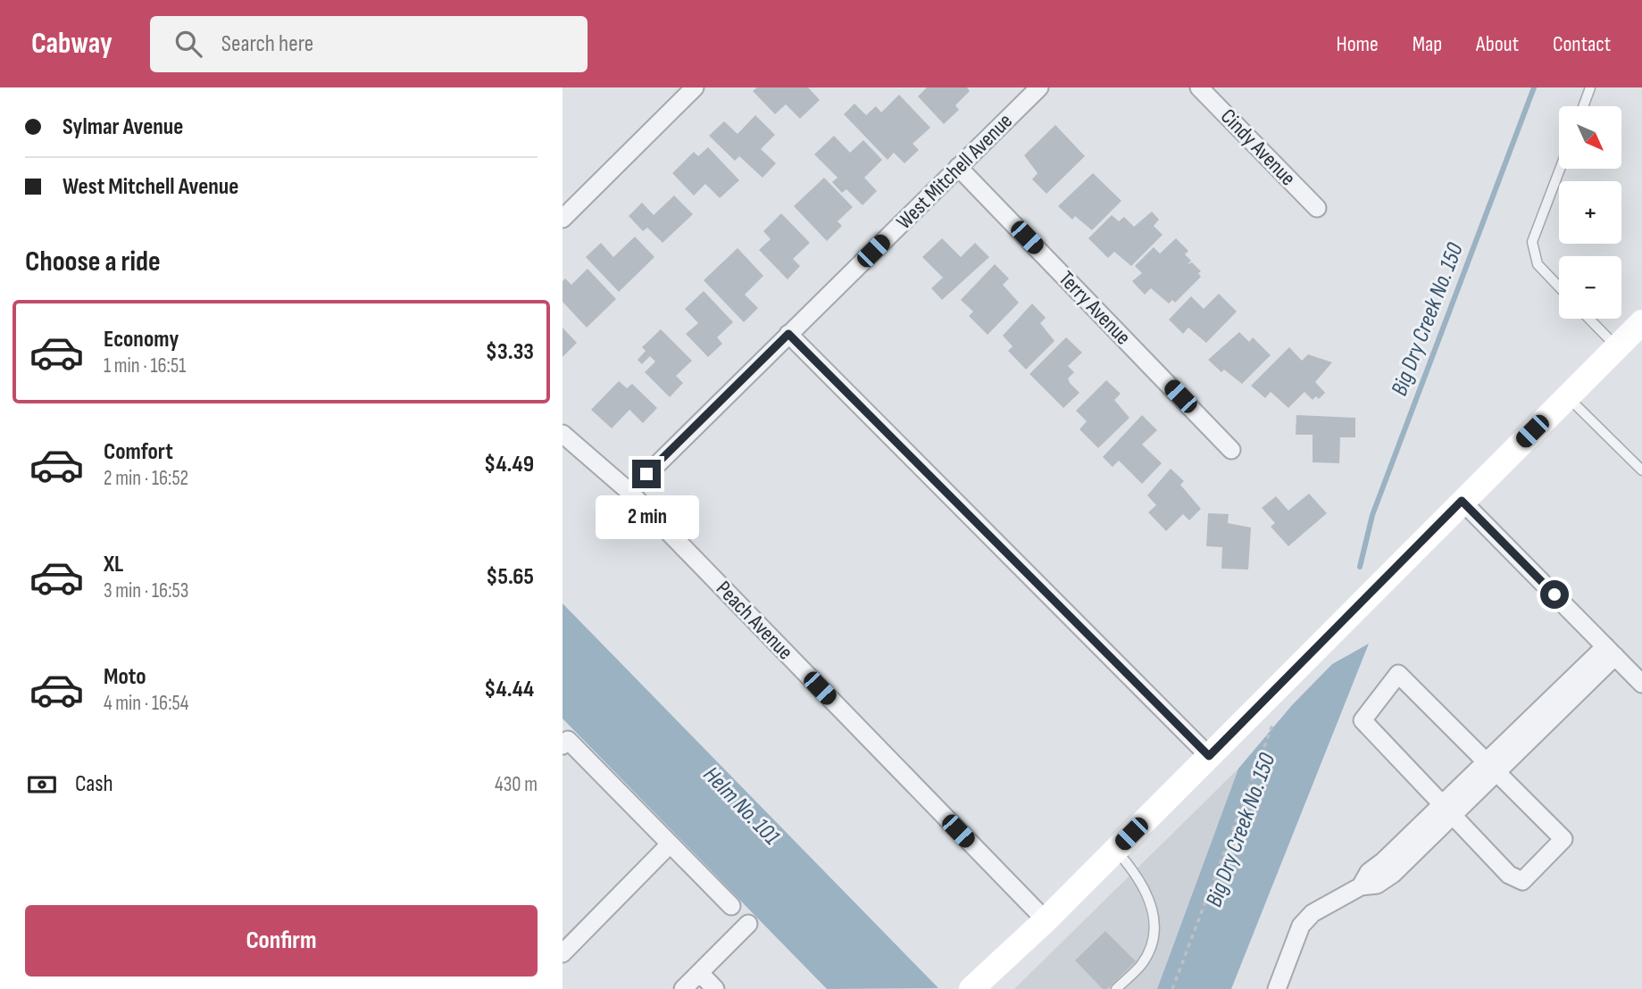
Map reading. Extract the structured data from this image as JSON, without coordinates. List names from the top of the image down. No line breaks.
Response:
{"streets":{"street":["Cindy Avenue","West Mitchell Avenue","Terry Avenue","Peach Avenue"]},"crossings":[["West Mitchell Avenue","Terry Avenue"],["West Mitchell Avenue","Peach Avenue"]],"water":["Big Dry Creek No. 150","Helm No. 101"],"north":"bottom right","page":{"header":"Cabway","search":"Search here","nav":["Home","Map","About","Contact"],"banner":["Sylmar Avenue","West Mitchell Avenue"],"map_buttons":["+","−"],"heading":"Choose a ride","list":[{"name":"Economy","note":"1 min · 16:51","value":"$3.33"},{"name":"Comfort","note":"2 min · 16:52","value":"$4.49"},{"name":"XL","note":"3 min · 16:53","value":"$5.65"},{"name":"Moto","note":"4 min · 16:54","value":"$4.44"}],"bubble":"2 min","pay":["Cash","430 m"],"buttons":"Confirm"}}
